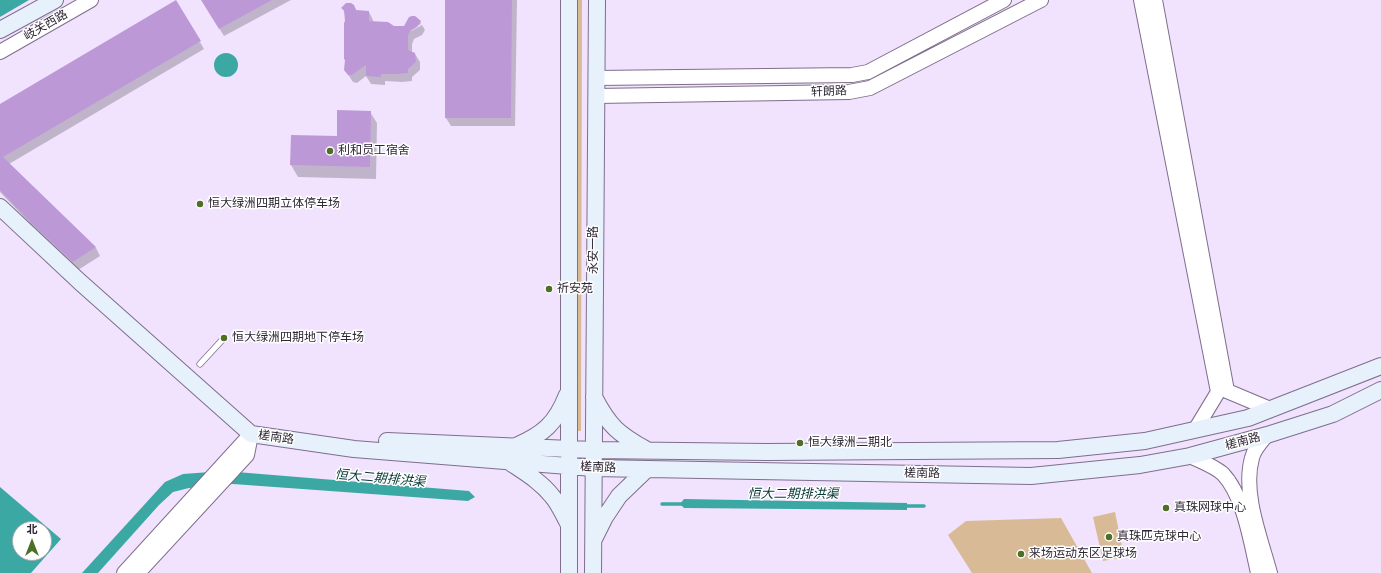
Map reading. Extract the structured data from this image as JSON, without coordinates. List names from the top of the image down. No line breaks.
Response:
{"streets":{"main road":["永安一路","槎南路"],"street":["岐关西路","轩朗路"]},"crossings":[["轩朗路","永安一路"],["永安一路","槎南路"]],"water":["恒大二期排洪渠"],"places":["利和员工宿舍","恒大绿洲四期立体停车场","祈安苑","恒大绿洲四期地下停车场","恒大绿洲二期北","真珠网球中心","真珠匹克球中心","来场运动东区足球场"],"north":"top"}
